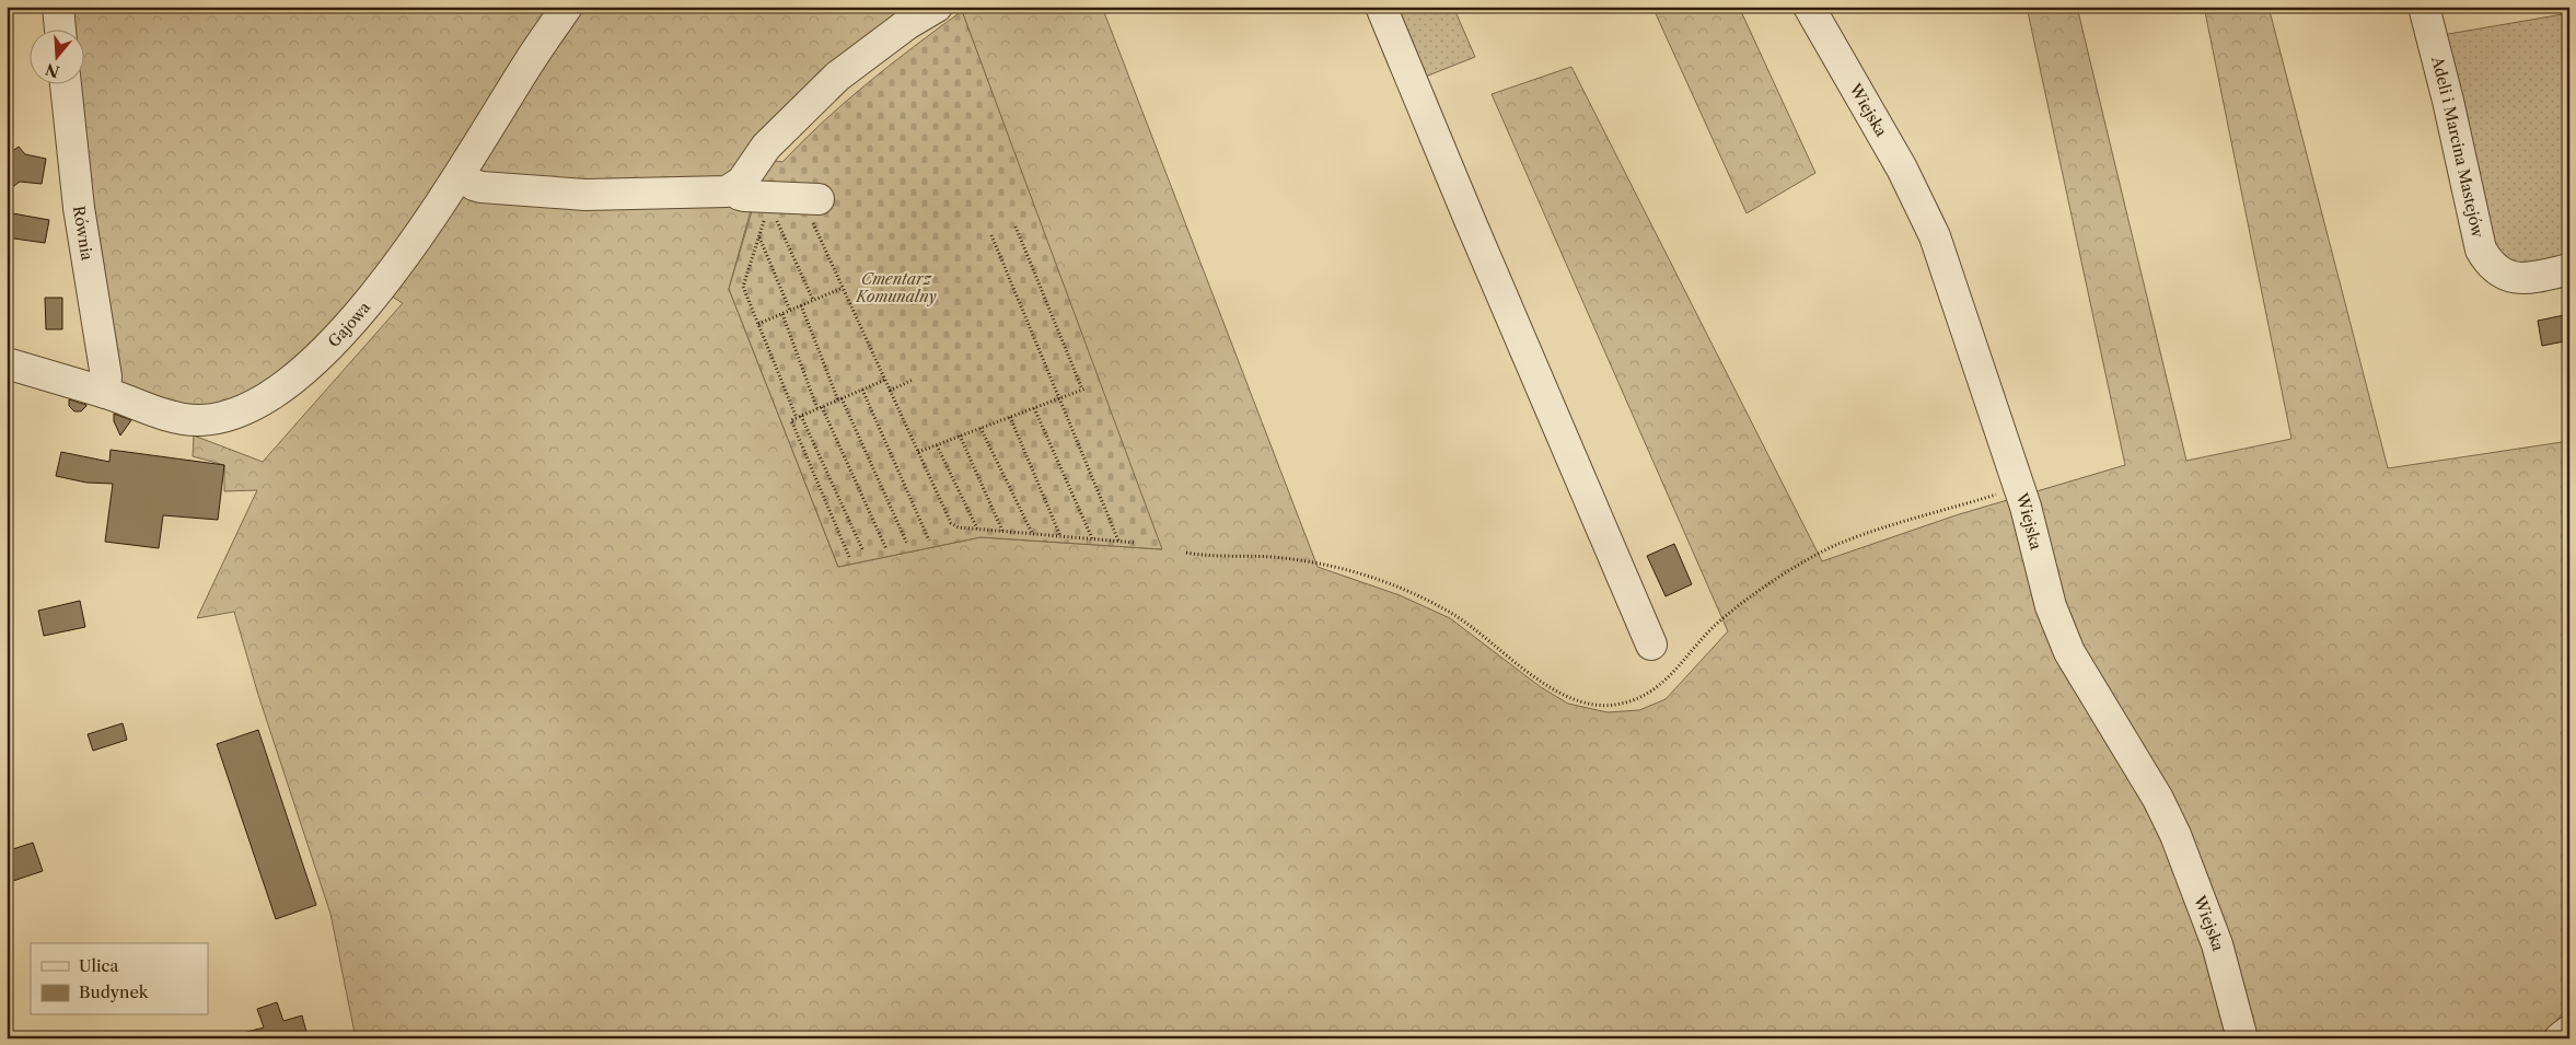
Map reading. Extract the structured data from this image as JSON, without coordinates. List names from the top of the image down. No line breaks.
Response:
{"streets":{"street":["Wiejska","Adeli i Marcina Mastejów","Równia","Gajowa"]},"crossings":[["Równia","Gajowa"]],"parks":["Cmentarz Komunalny"],"legend":["Ulica","Budynek"],"north":"bottom"}
